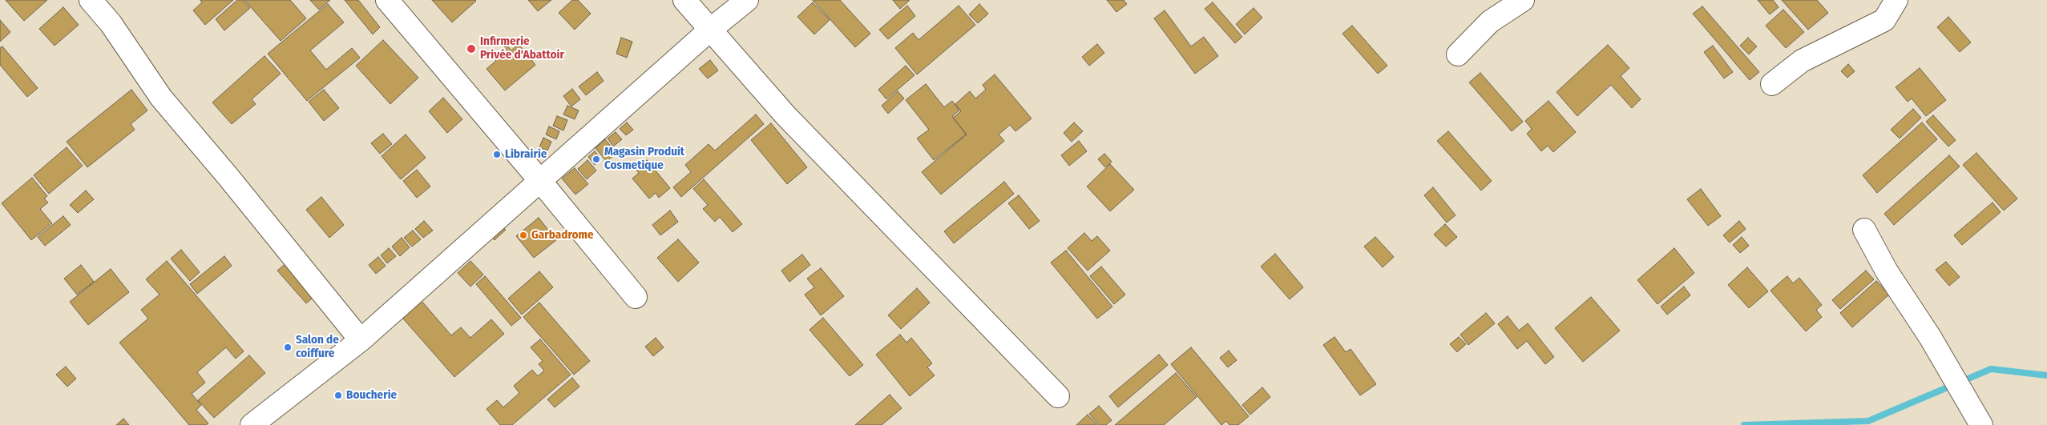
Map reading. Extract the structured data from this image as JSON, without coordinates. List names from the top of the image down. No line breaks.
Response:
{"places":["Infirmerie Privée d'Abattoir","Librairie","Magasin Produit Cosmetique","Garbadrome","Salon de coiffure","Boucherie"]}
